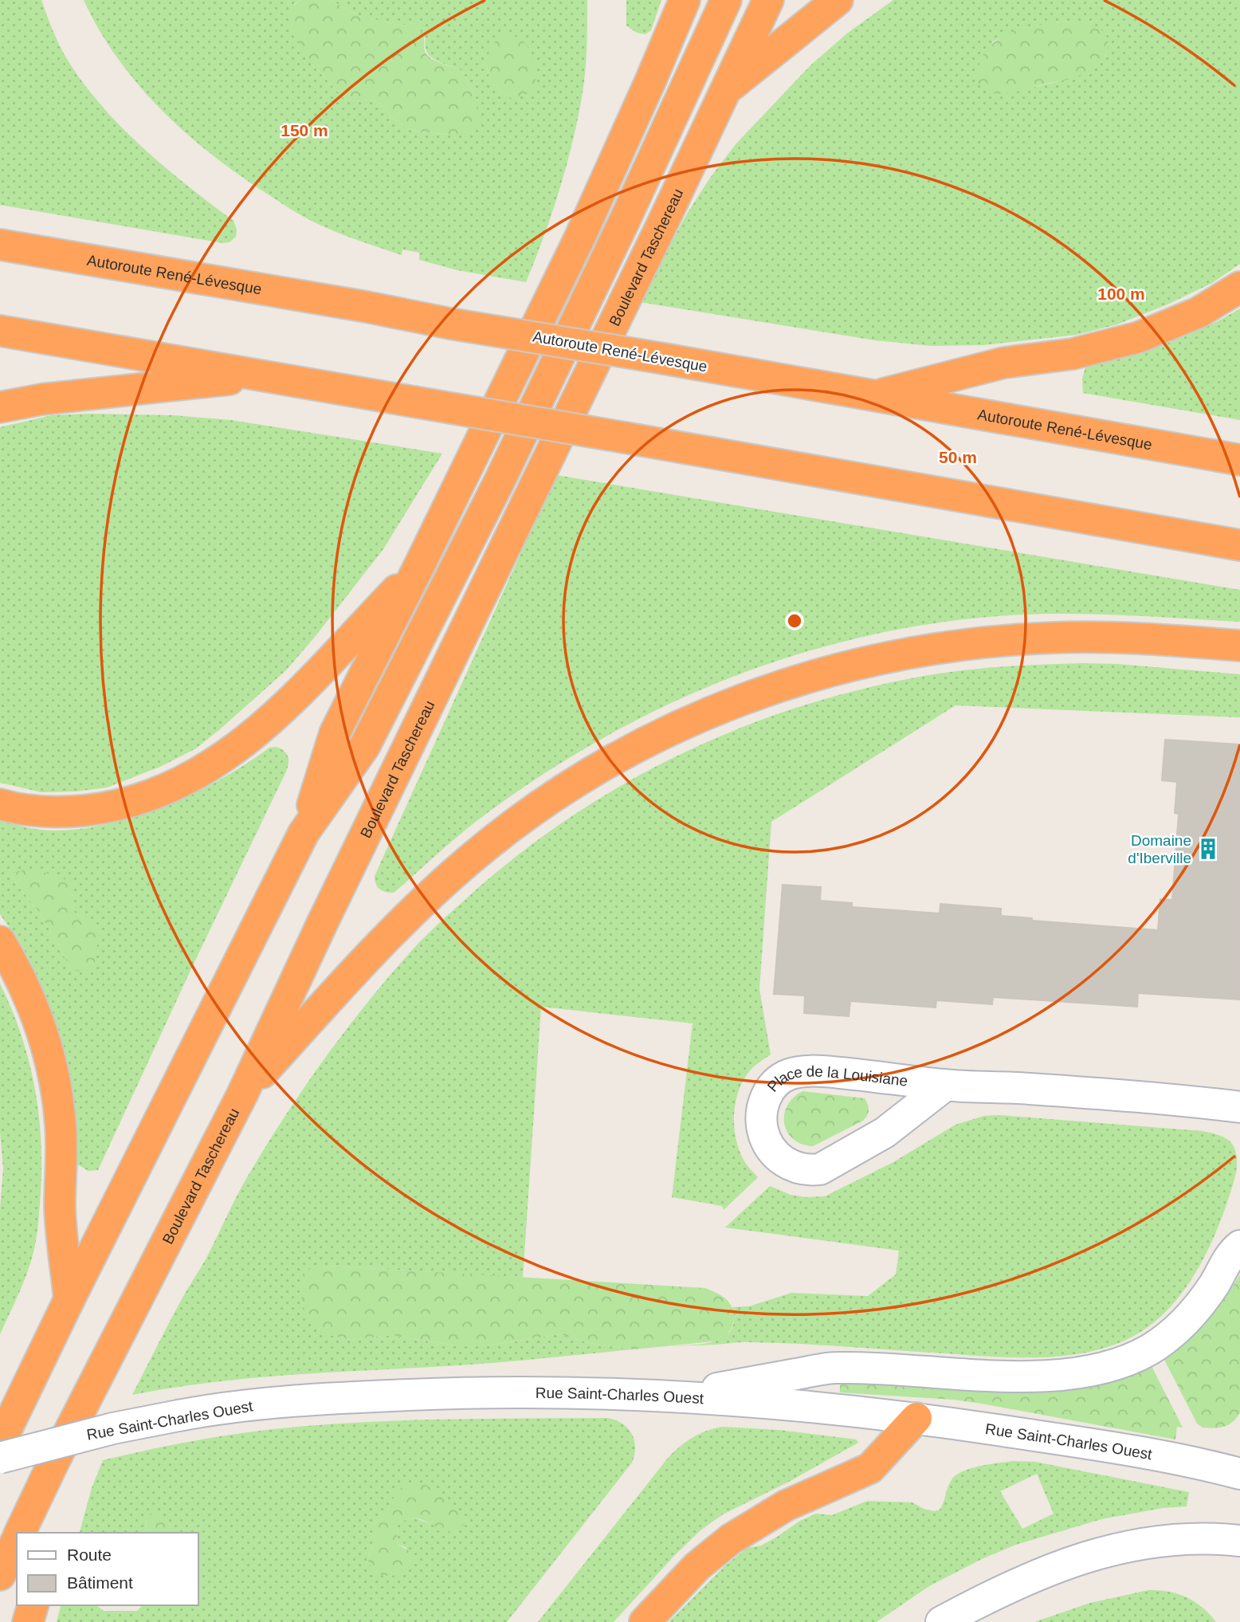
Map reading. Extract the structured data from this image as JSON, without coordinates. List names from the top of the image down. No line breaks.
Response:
{"streets":{"highway":["Boulevard Taschereau","Autoroute René-Lévesque"],"street":["Place de la Louisiane","Rue Saint-Charles Ouest"]},"places":{"building":["Domaine d'Iberville"]},"legend":["Route","Bâtiment"],"rings":["150 m","100 m","50 m"]}
